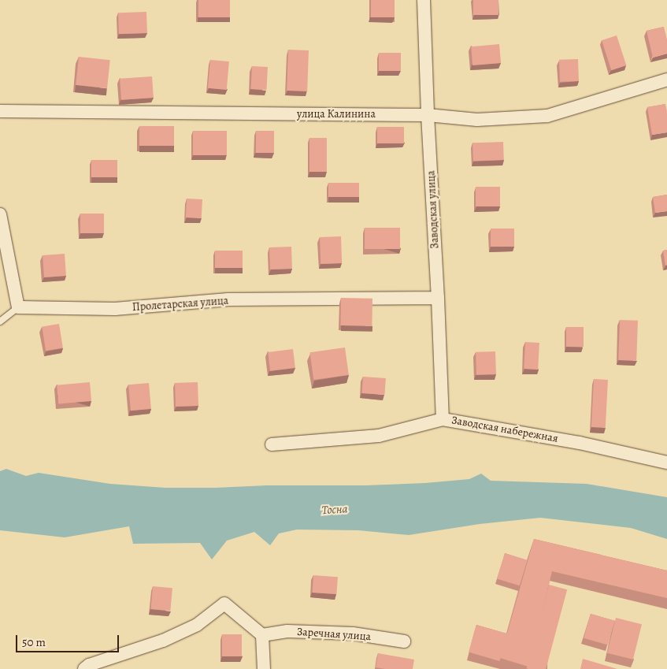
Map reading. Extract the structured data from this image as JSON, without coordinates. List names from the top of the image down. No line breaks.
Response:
{"streets":{"street":["улица Калинина","Заводская улица","Пролетарская улица","Заводская набережная","Заречная улица"]},"crossings":[["улица Калинина","Заводская улица"],["Заводская улица","Пролетарская улица"],["Заводская улица","Заводская набережная"]],"water":["Тосна"],"scale_bar":"50 m"}
